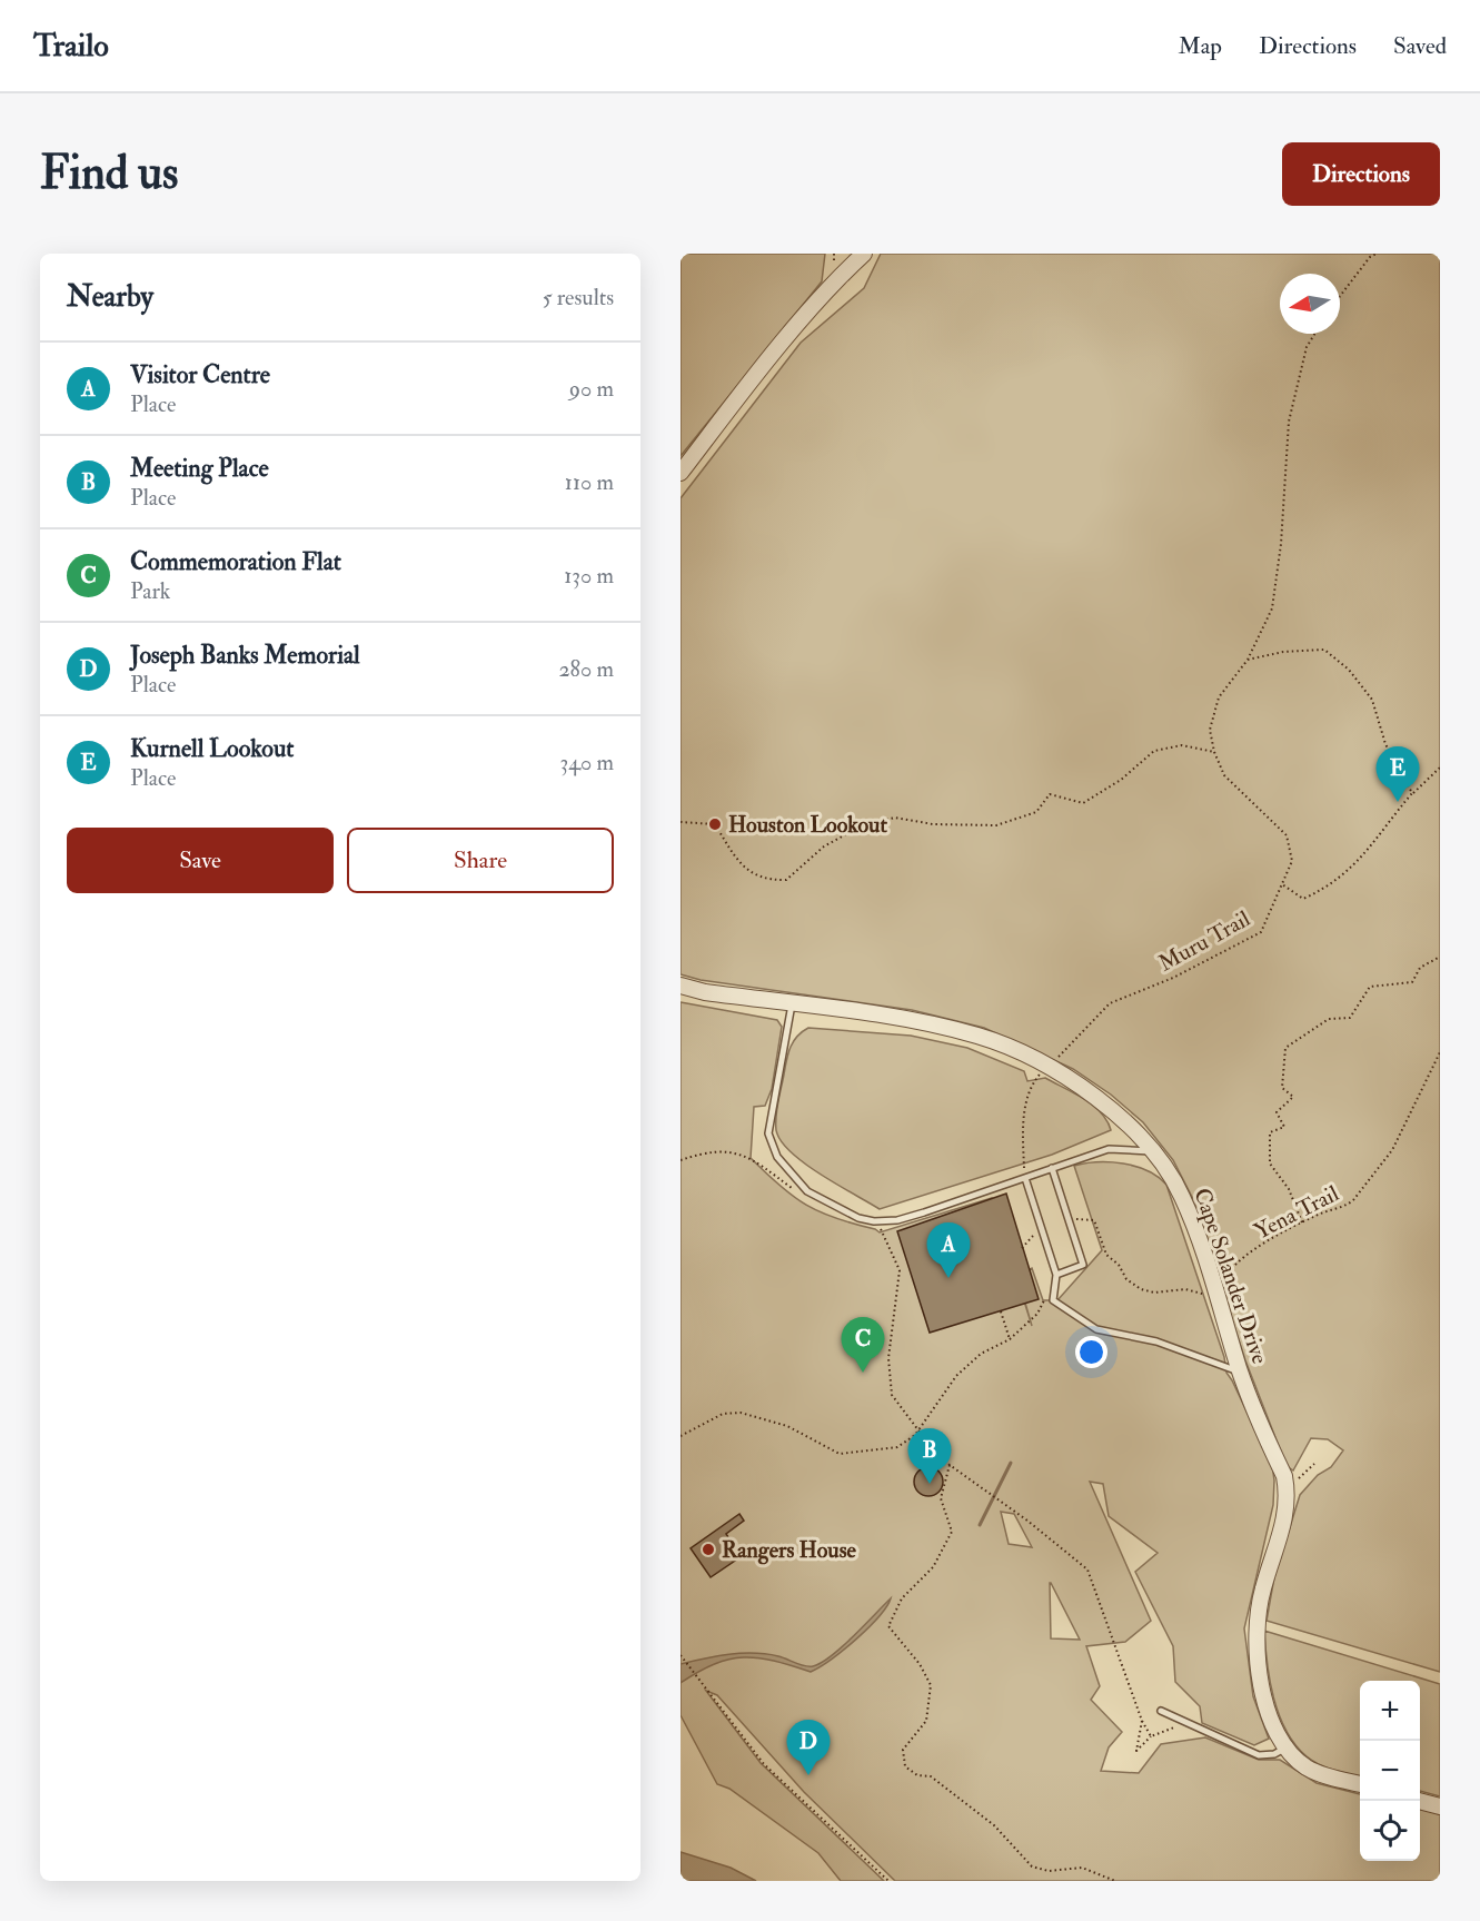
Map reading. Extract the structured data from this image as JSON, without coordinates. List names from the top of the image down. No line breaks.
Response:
{"streets":{"street":["Cape Solander Drive"],"path":["Muru Trail","Yena Trail"]},"crossings":[["Muru Trail","Cape Solander Drive"]],"places":["Houston Lookout","Rangers House"],"north":"left","page":{"header":"Trailo","nav":["Map","Directions","Saved"],"buttons":["Directions",["Save","Share"]],"title":"Find us","heading":["Nearby","5 results"],"list":[{"mark":"A","name":"Visitor Centre","note":"Place","value":"90 m"},{"mark":"B","name":"Meeting Place","note":"Place","value":"110 m"},{"mark":"C","name":"Commemoration Flat","note":"Park","value":"130 m"},{"mark":"D","name":"Joseph Banks Memorial","note":"Place","value":"280 m"},{"mark":"E","name":"Kurnell Lookout","note":"Place","value":"340 m"}],"pins":["E","A","C","B","D"],"map_buttons":["+","−"]}}
